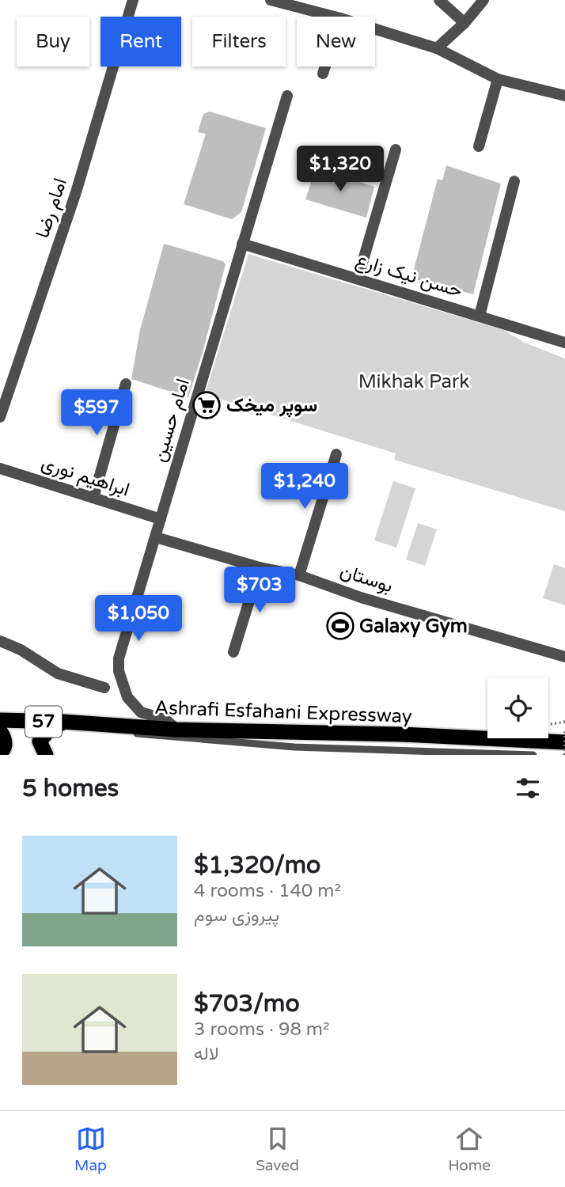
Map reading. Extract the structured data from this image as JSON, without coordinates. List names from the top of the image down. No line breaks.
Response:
{"streets":{"highway":["Ashrafi Esfahani Expressway","57"],"street":["امام رضا","حسن نیک زارع","امام حسین","ابراهیم نوری","بوستان"]},"crossings":[["حسن نیک زارع","امام حسین"],["امام حسین","ابراهیم نوری"],["امام حسین","بوستان"],["امام حسین","Ashrafi Esfahani Expressway"]],"parks":["Mikhak Park"],"places":{"supermarket":["سوپر میخک"],"sports":["Galaxy Gym"]},"page":{"chip":["Buy","Rent","Filters","New"],"price":["$1,320","$597","$1,240","$703","$1,050"],"heading":"5 homes","list":[{"name":"$1,320/mo","note":"4 rooms · 140 m² · پیروزی سوم"},{"name":"$703/mo","note":"3 rooms · 98 m² · لاله"}],"tabs":["Map","Saved","Home"]}}
